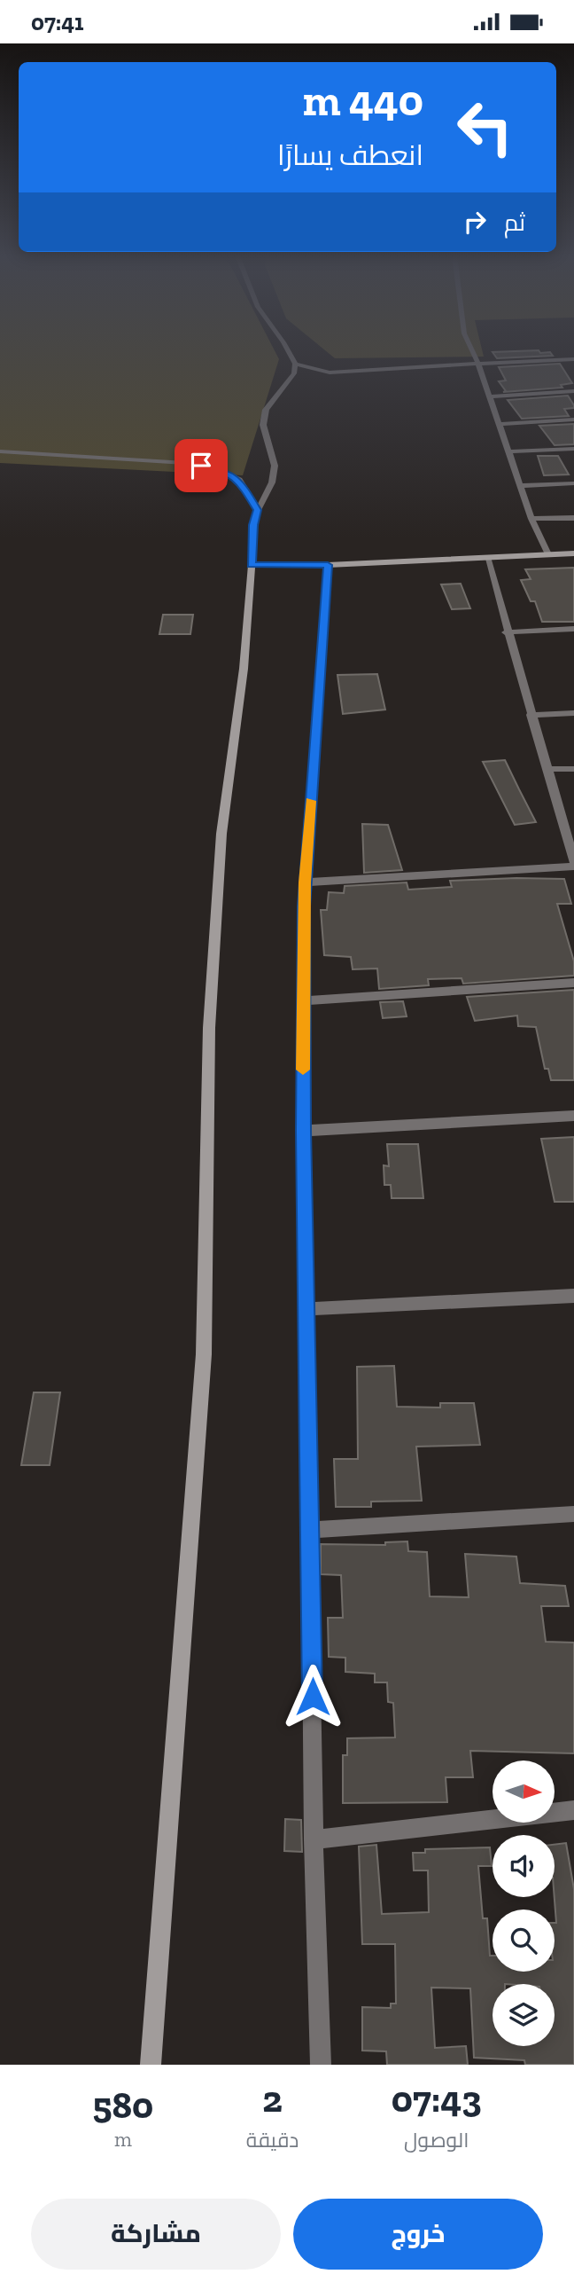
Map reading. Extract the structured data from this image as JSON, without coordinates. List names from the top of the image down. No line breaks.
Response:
{"north":"right","page":{"status":"07:41","turn":["440 m","انعطف يسارًا"],"then":"ثم","eta":["07:43","الوصول","2","دقيقة","580","m"],"buttons":["خروج","مشاركة"]}}
